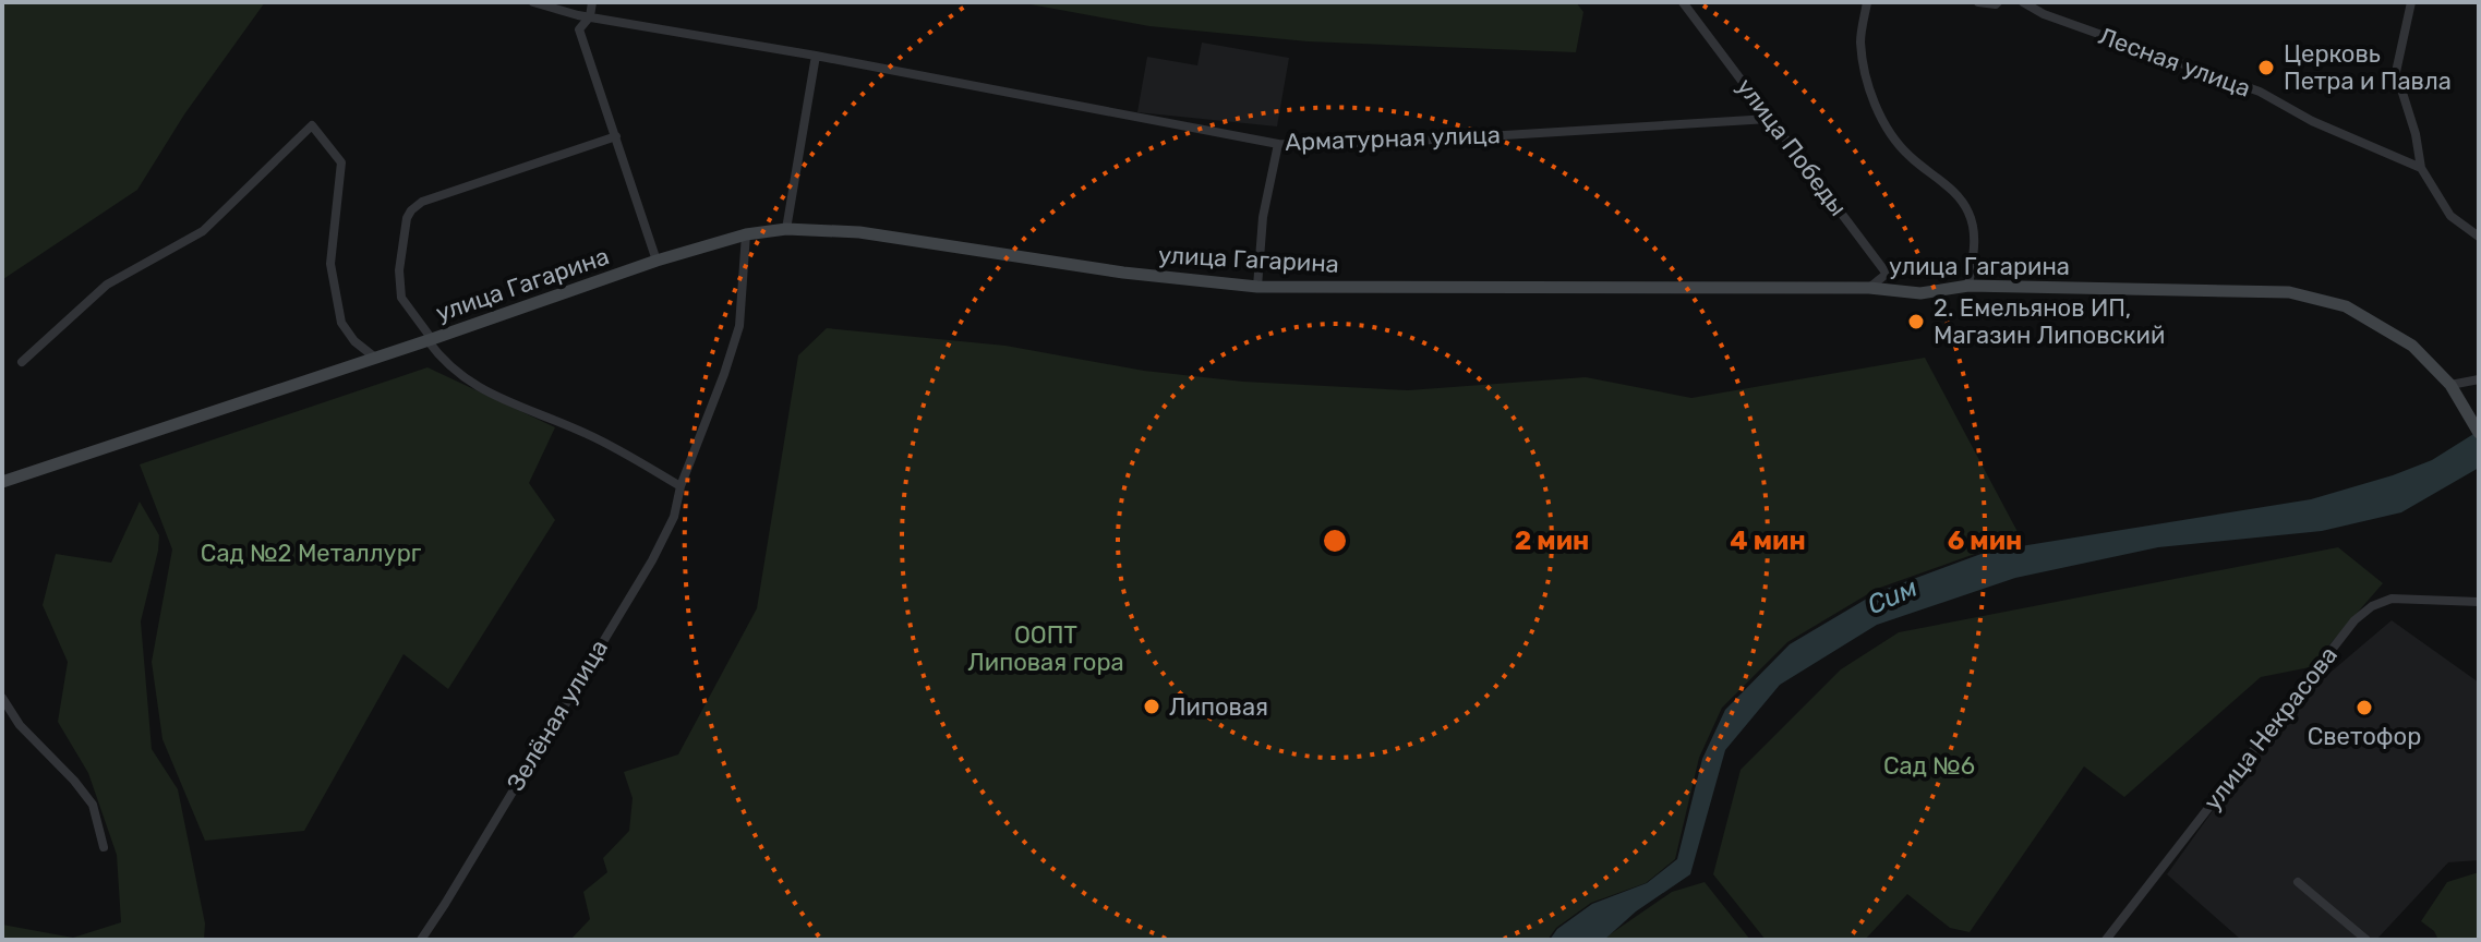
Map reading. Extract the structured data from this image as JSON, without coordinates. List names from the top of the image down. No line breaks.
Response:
{"streets":{"street":["Лесная улица","Арматурная улица","улица Победы","улица Гагарина","Зелёная улица","улица Некрасова"]},"crossings":[["Арматурная улица","улица Победы"],["улица Победы","улица Гагарина"],["улица Гагарина","Зелёная улица"]],"water":["Сим"],"parks":["Сад №2 Металлург","ООПТ Липовая гора","Сад №6"],"places":["Церковь Петра и Павла","2. Емельянов ИП, Магазин Липовский","Липовая","Светофор"],"rings":["2 мин","4 мин","6 мин"]}
